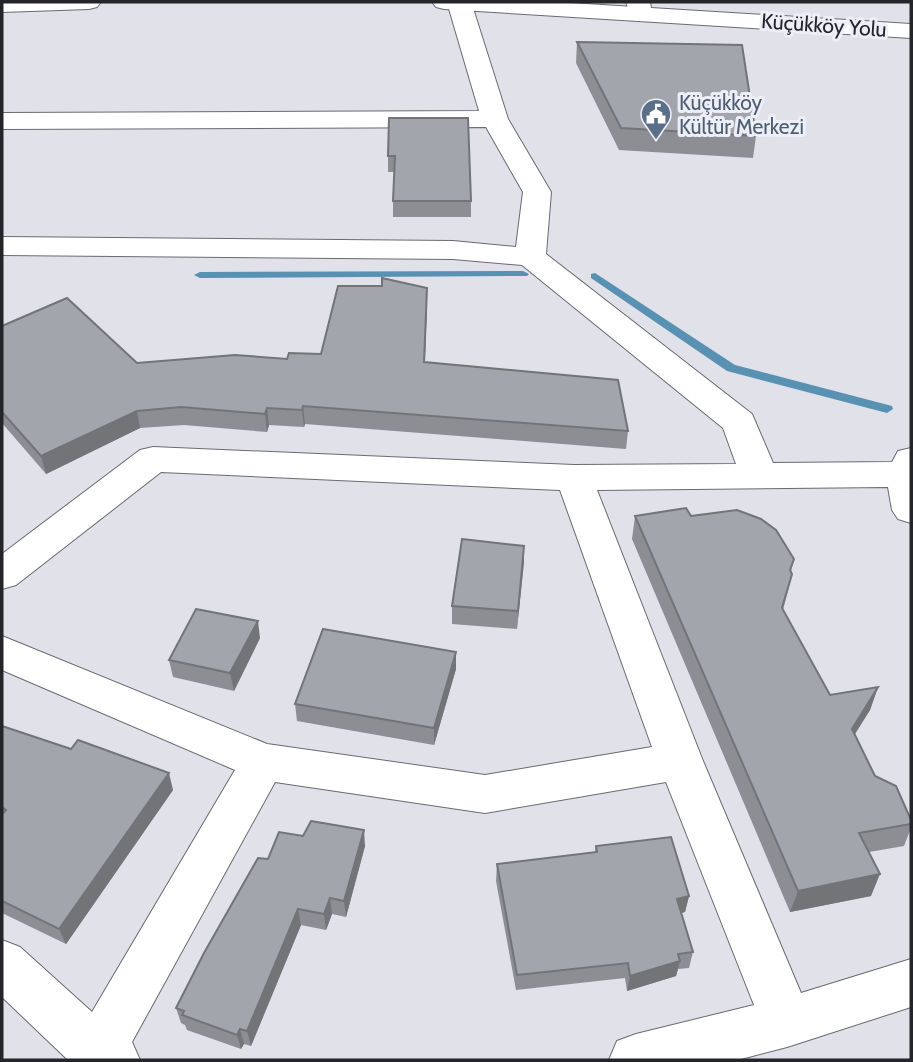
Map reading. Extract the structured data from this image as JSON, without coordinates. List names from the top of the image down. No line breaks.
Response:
{"streets":{"street":["Küçükköy Yolu"]},"places":{"public building":["Küçükköy Kültür Merkezi"]}}
